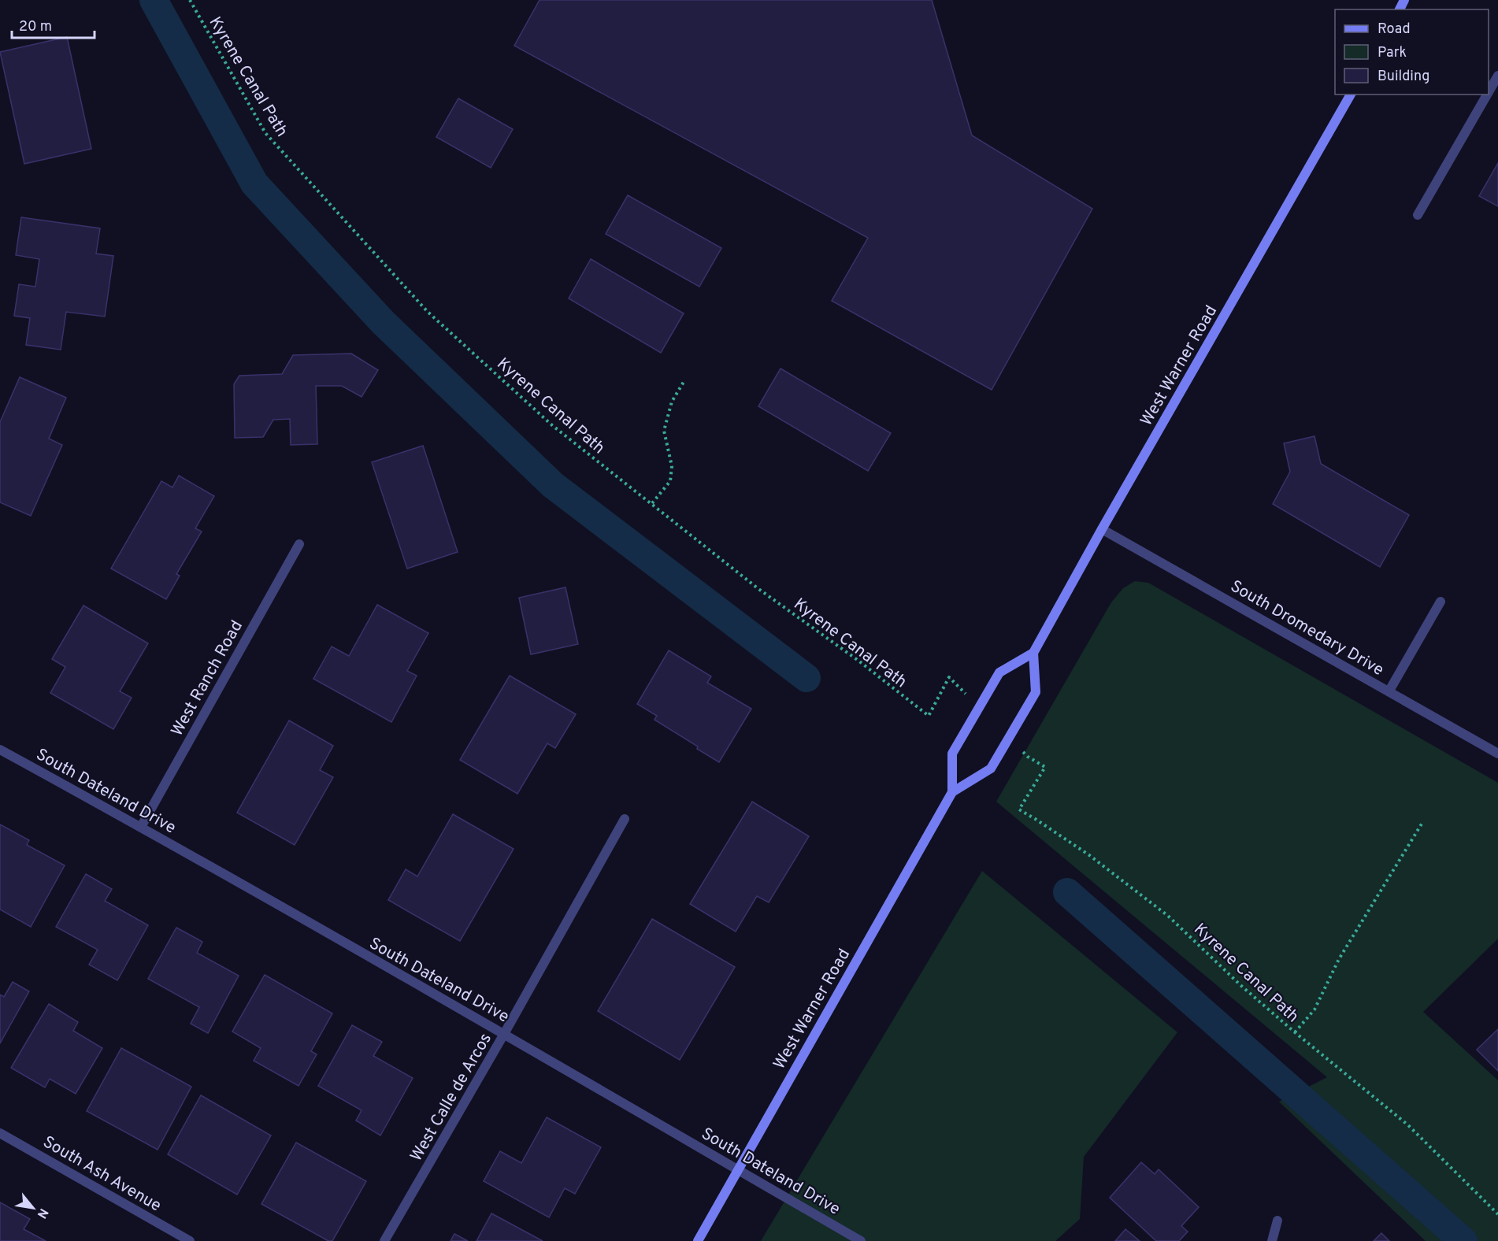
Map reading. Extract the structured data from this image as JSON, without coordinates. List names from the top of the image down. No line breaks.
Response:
{"streets":{"main road":["West Warner Road"],"street":["South Dromedary Drive","West Ranch Road","South Dateland Drive","West Calle de Arcos","South Ash Avenue"],"path":["Kyrene Canal Path"]},"crossings":[["West Warner Road","South Dromedary Drive"],["West Warner Road","South Dateland Drive"],["West Ranch Road","South Dateland Drive"],["South Dateland Drive","West Calle de Arcos"]],"legend":["Road","Park","Building"],"scale_bar":"20 m","north":"bottom right"}
